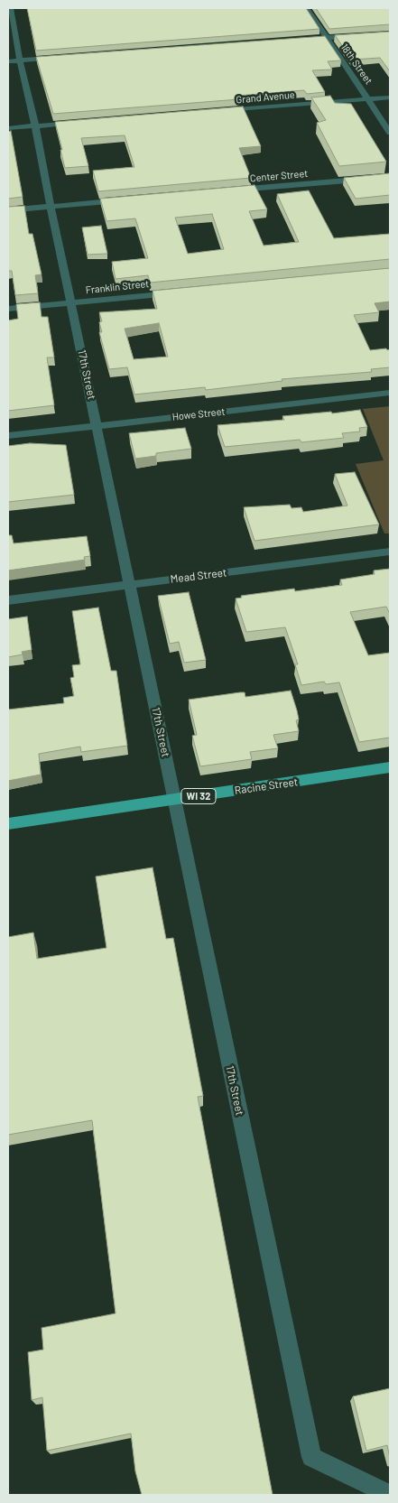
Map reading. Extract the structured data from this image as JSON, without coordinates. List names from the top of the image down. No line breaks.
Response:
{"streets":{"main road":["Racine Street","WI 32"],"street":["18th Street","Grand Avenue","Center Street","Franklin Street","17th Street","Howe Street","Mead Street"]},"crossings":[["18th Street","Grand Avenue"],["Franklin Street","17th Street"],["17th Street","Howe Street"],["17th Street","Mead Street"],["17th Street","Racine Street"]]}
